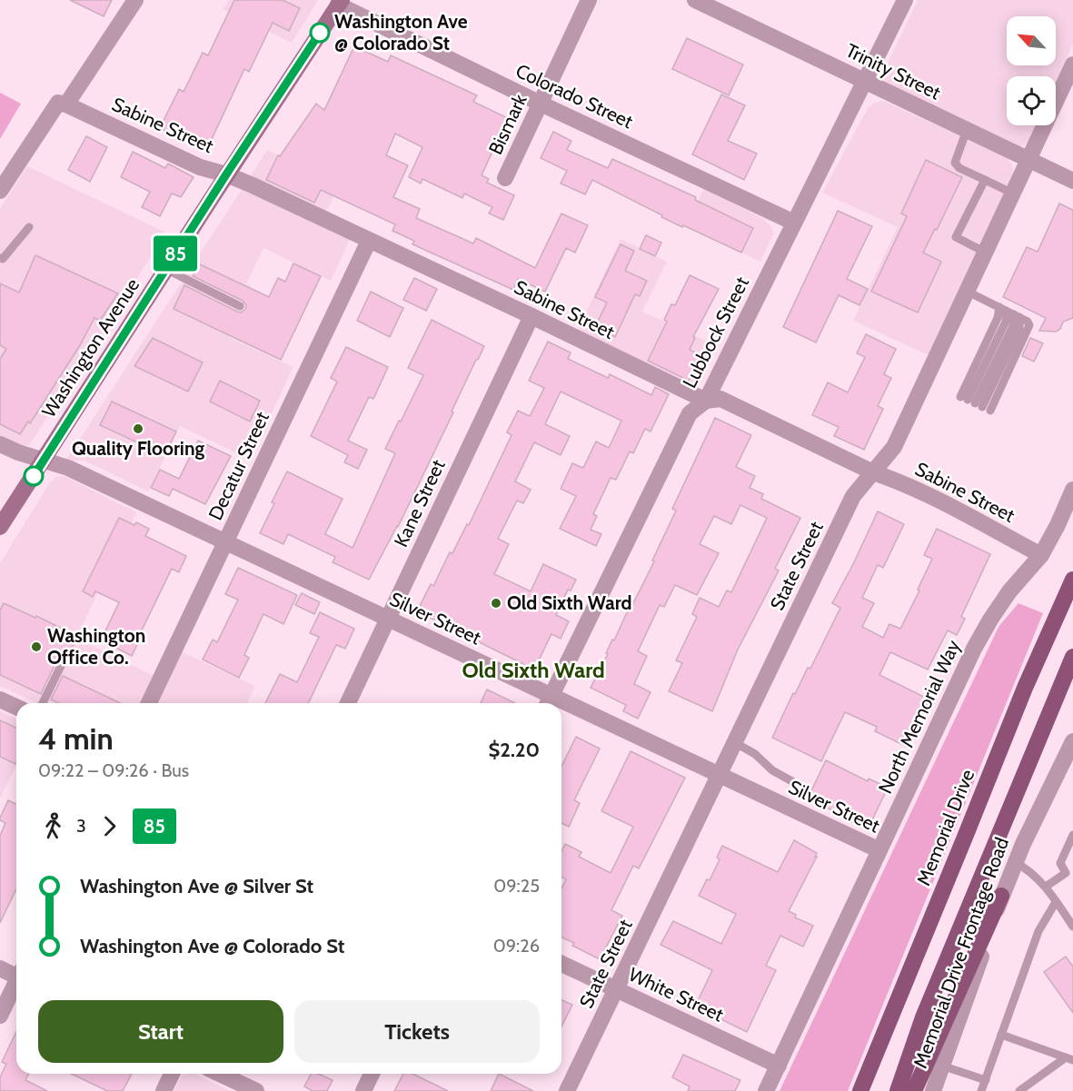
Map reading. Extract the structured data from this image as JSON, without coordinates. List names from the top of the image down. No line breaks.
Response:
{"streets":{"main road":["Washington Avenue","Memorial Drive"],"street":["Trinity Street","Colorado Street","Bismark","Sabine Street","Lubbock Street","Decatur Street","Kane Street","State Street","Silver Street","North Memorial Way","Memorial Drive Frontage Road","White Street"]},"crossings":[["Trinity Street","Lubbock Street"],["Trinity Street","State Street"],["Colorado Street","Bismark"],["Colorado Street","Lubbock Street"],["Colorado Street","Washington Avenue"],["Sabine Street","Lubbock Street"],["Sabine Street","Washington Avenue"],["Sabine Street","Decatur Street"],["Sabine Street","Kane Street"],["Sabine Street","State Street"],["Sabine Street","North Memorial Way"],["Lubbock Street","Silver Street"],["Washington Avenue","Silver Street"],["Decatur Street","Silver Street"],["Kane Street","Silver Street"],["State Street","Silver Street"],["State Street","White Street"],["Silver Street","North Memorial Way"],["North Memorial Way","White Street"]],"districts":["Old Sixth Ward"],"places":["Washington Ave @ Colorado St","Quality Flooring","Old Sixth Ward","Washington Office Co."],"lines":["bus line 85"],"north":"top left","page":{"on_map":"85","heading":["4 min","09:22 – 09:26 · Bus","$2.20"],"legs":["3","85"],"list":[{"name":"Washington Ave @ Silver St","value":"09:25"},{"name":"Washington Ave @ Colorado St","value":"09:26"}],"buttons":["Start","Tickets"]}}
